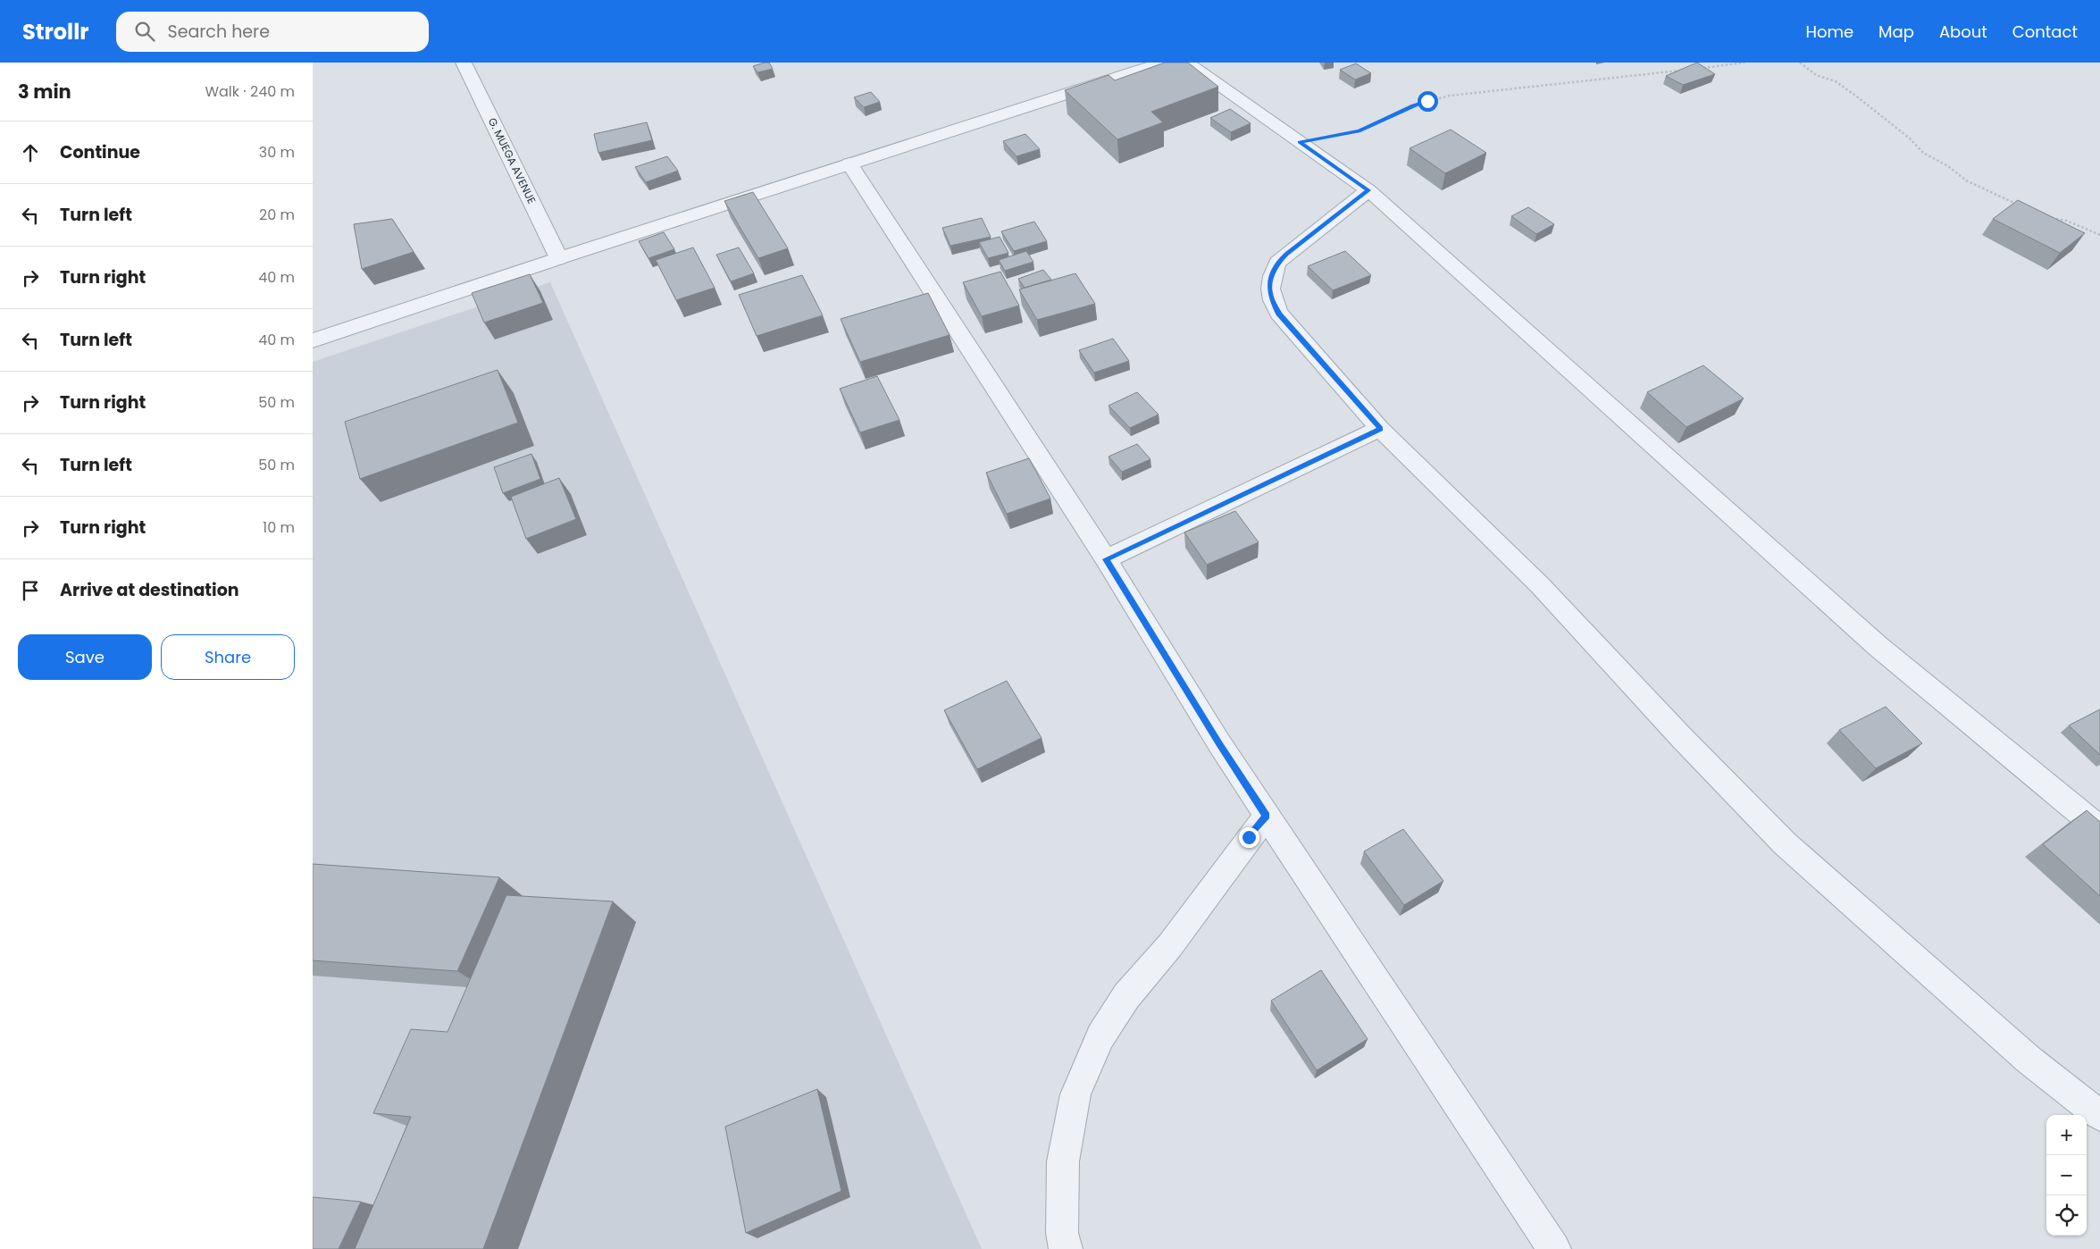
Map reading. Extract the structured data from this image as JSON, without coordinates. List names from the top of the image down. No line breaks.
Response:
{"streets":{"street":["G. MUEGA AVENUE"]},"page":{"header":"Strollr","search":"Search here","nav":["Home","Map","About","Contact"],"heading":["3 min","Walk · 240 m"],"list":[["Continue","30 m"],["Turn left","20 m"],["Turn right","40 m"],["Turn left","40 m"],["Turn right","50 m"],["Turn left","50 m"],["Turn right","10 m"],"Arrive at destination"],"buttons":["Save","Share"],"map_buttons":["+","−"]}}
